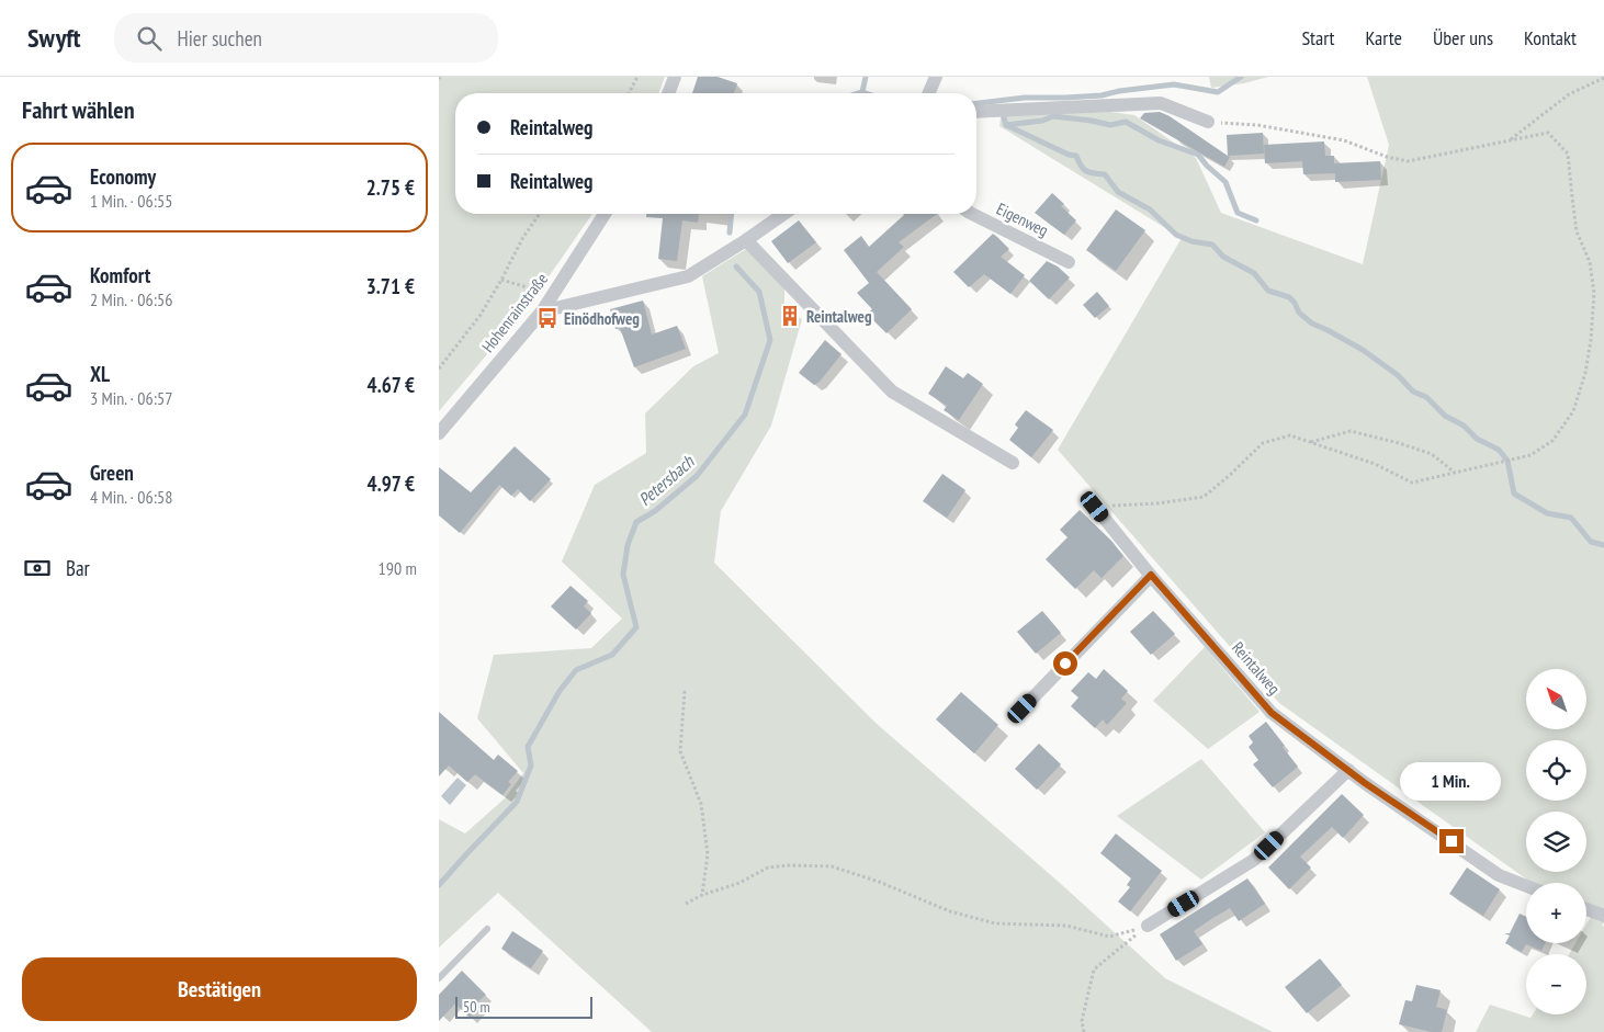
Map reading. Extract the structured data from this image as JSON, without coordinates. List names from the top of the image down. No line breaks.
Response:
{"streets":{"street":["Eigenweg","Hohenrainstraße","Reintalweg"]},"water":["Petersbach"],"places":{"building":["Reintalweg"],"bus stop":["Einödhofweg"]},"scale_bar":"50 m","north":"top left","page":{"header":"Swyft","search":"Hier suchen","nav":["Start","Karte","Über uns","Kontakt"],"heading":"Fahrt wählen","banner":["Reintalweg","Reintalweg"],"list":[{"name":"Economy","note":"1 Min. · 06:55","value":"2.75 €"},{"name":"Komfort","note":"2 Min. · 06:56","value":"3.71 €"},{"name":"XL","note":"3 Min. · 06:57","value":"4.67 €"},{"name":"Green","note":"4 Min. · 06:58","value":"4.97 €"}],"pay":["Bar","190 m"],"map_buttons":["+","−"],"bubble":"1 Min.","buttons":"Bestätigen","scale":"50 m"}}
